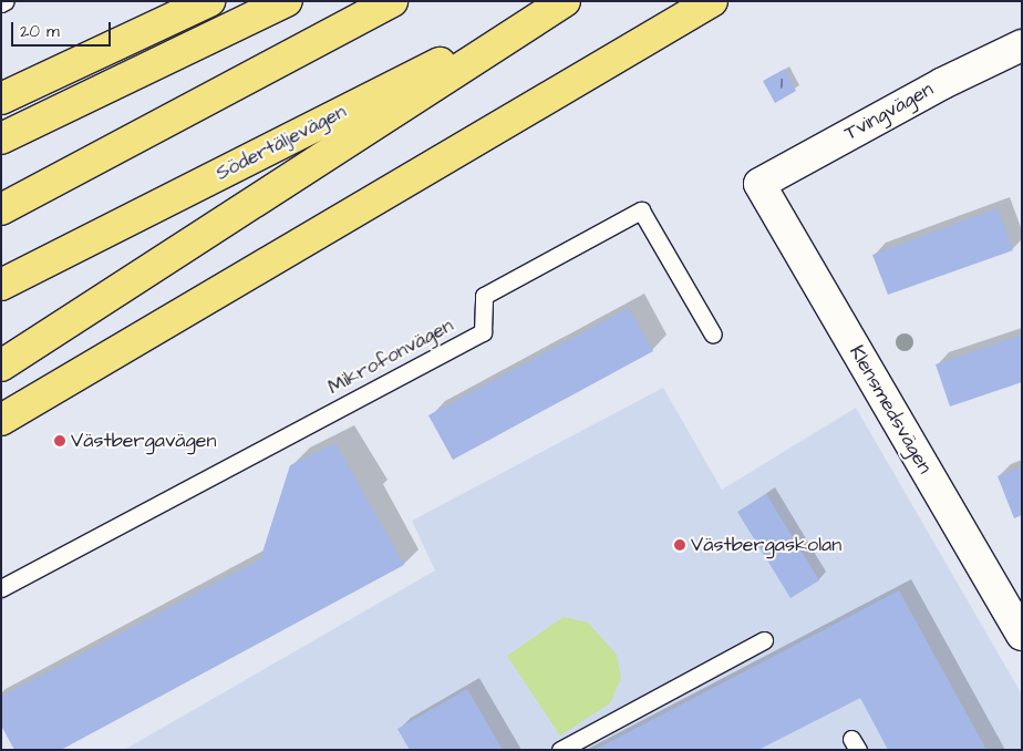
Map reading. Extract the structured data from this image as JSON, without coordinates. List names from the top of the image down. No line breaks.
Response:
{"streets":{"highway":["Södertäljevägen"],"street":["Tvingvägen","Klensmedsvägen"],"lane":["Mikrofonvägen"]},"crossings":[["Tvingvägen","Klensmedsvägen"]],"places":["Västbergavägen","Västbergaskolan"],"house_numbers":["1"],"scale_bar":"20 m"}
